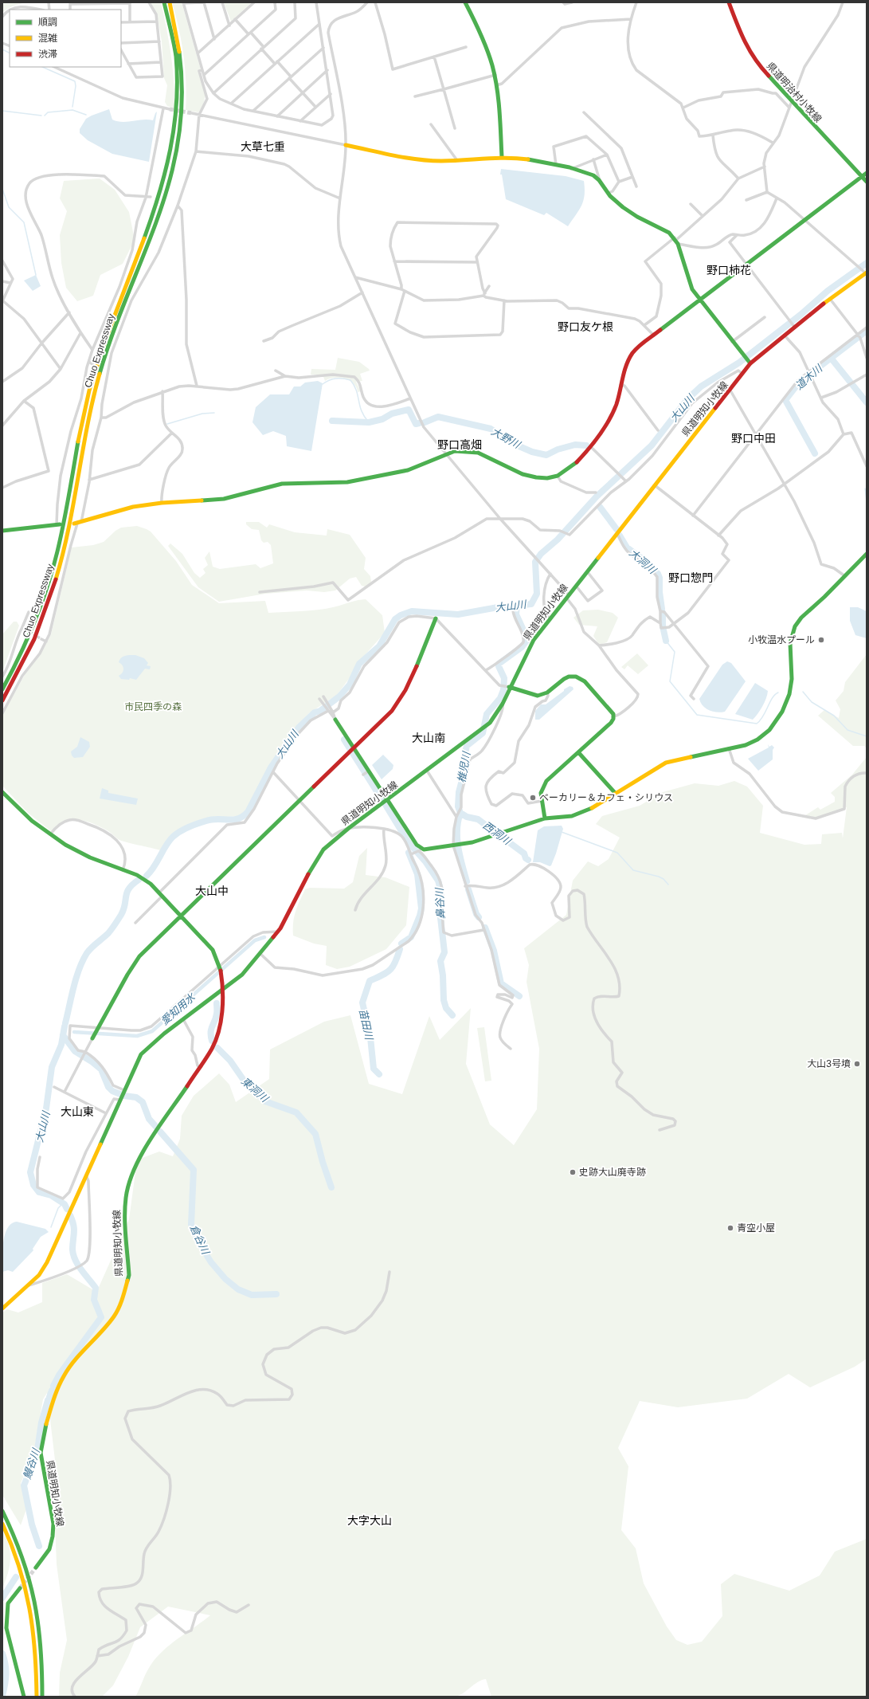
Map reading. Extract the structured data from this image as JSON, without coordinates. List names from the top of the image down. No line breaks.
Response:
{"streets":{"main road":["県道明治村小牧線","Chuo Expressway","県道明知小牧線"]},"districts":["大草七重","野口柿花","野口友ケ根","野口中田","野口高畑","野口惣門","大山南","大山中","大山東","大字大山"],"water":["道木川","大山川","大野川","大洞川","椎児川","西洞川","鼻谷川","愛知用水","苗田川","東洞川","倉谷川","鰻谷川"],"parks":["市民四季の森"],"places":["小牧温水プール","ベーカリー＆カフェ・シリウス","大山3号墳","史跡大山廃寺跡","青空小屋"],"legend":["順調","混雑","渋滞"]}
